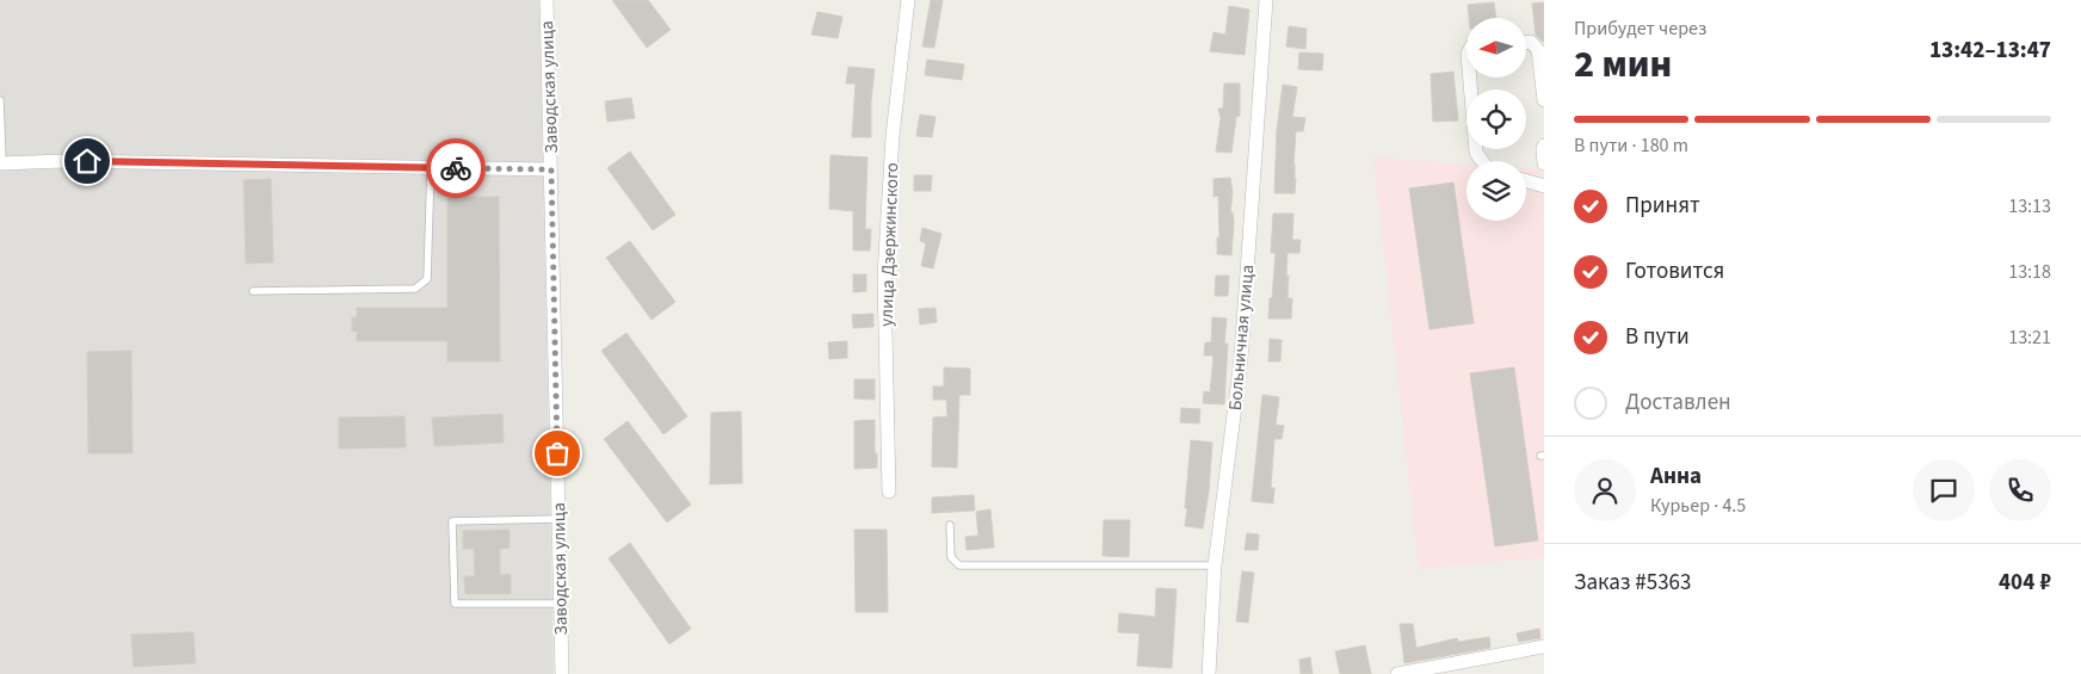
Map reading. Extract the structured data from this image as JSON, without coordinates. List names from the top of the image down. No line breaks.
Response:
{"streets":{"street":["Заводская улица","улица Дзержинского","Больничная улица"]},"north":"left","page":{"heading":["2 мин","Прибудет через","13:42–13:47"],"panel":["Анна","Курьер · 4.5","Заказ #5363","404 ₽"],"bar":"В пути · 180 m","list":[["Принят","13:13"],["Готовится","13:18"],["В пути","13:21"],"Доставлен"]}}
